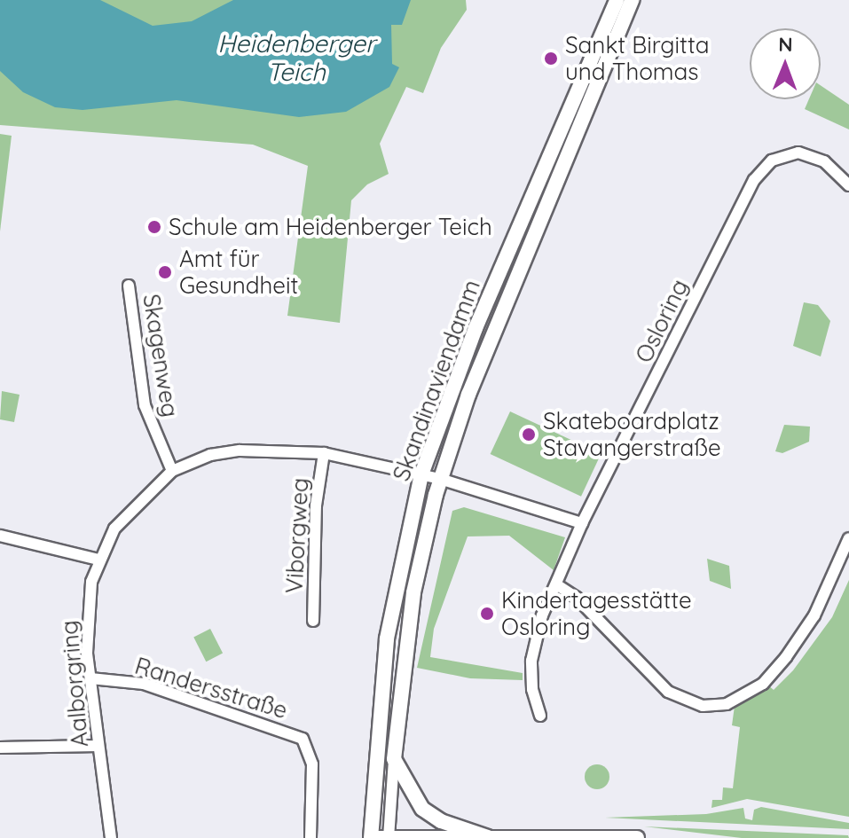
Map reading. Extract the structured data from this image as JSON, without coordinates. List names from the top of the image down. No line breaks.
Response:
{"streets":{"main road":["Skandinaviendamm"],"street":["Osloring","Skagenweg","Viborgweg","Aalborgring","Randersstraße"]},"crossings":[["Osloring","Aalborgring"],["Skagenweg","Aalborgring"],["Skandinaviendamm","Aalborgring"],["Viborgweg","Aalborgring"],["Aalborgring","Randersstraße"]],"water":["Heidenberger Teich"],"places":["Sankt Birgitta und Thomas","Schule am Heidenberger Teich","Amt für Gesundheit","Skateboardplatz Stavangerstraße","Kindertagesstätte Osloring"],"north":"top"}
